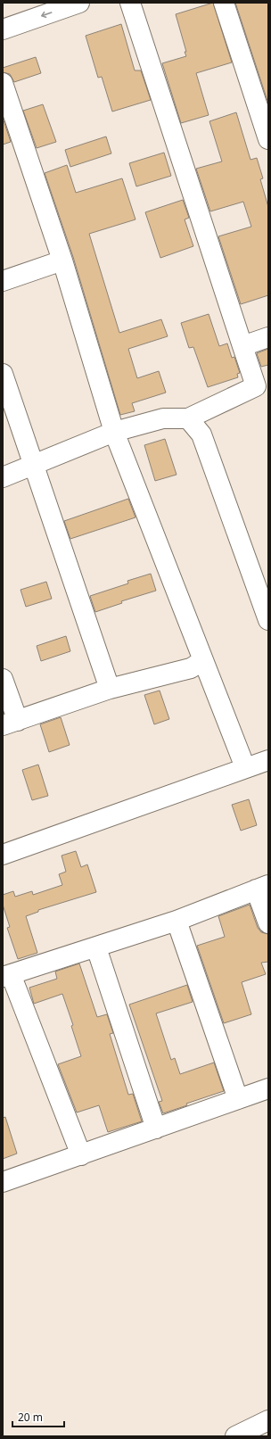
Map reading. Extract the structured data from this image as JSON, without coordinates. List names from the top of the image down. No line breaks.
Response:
{"scale_bar":"20 m"}
